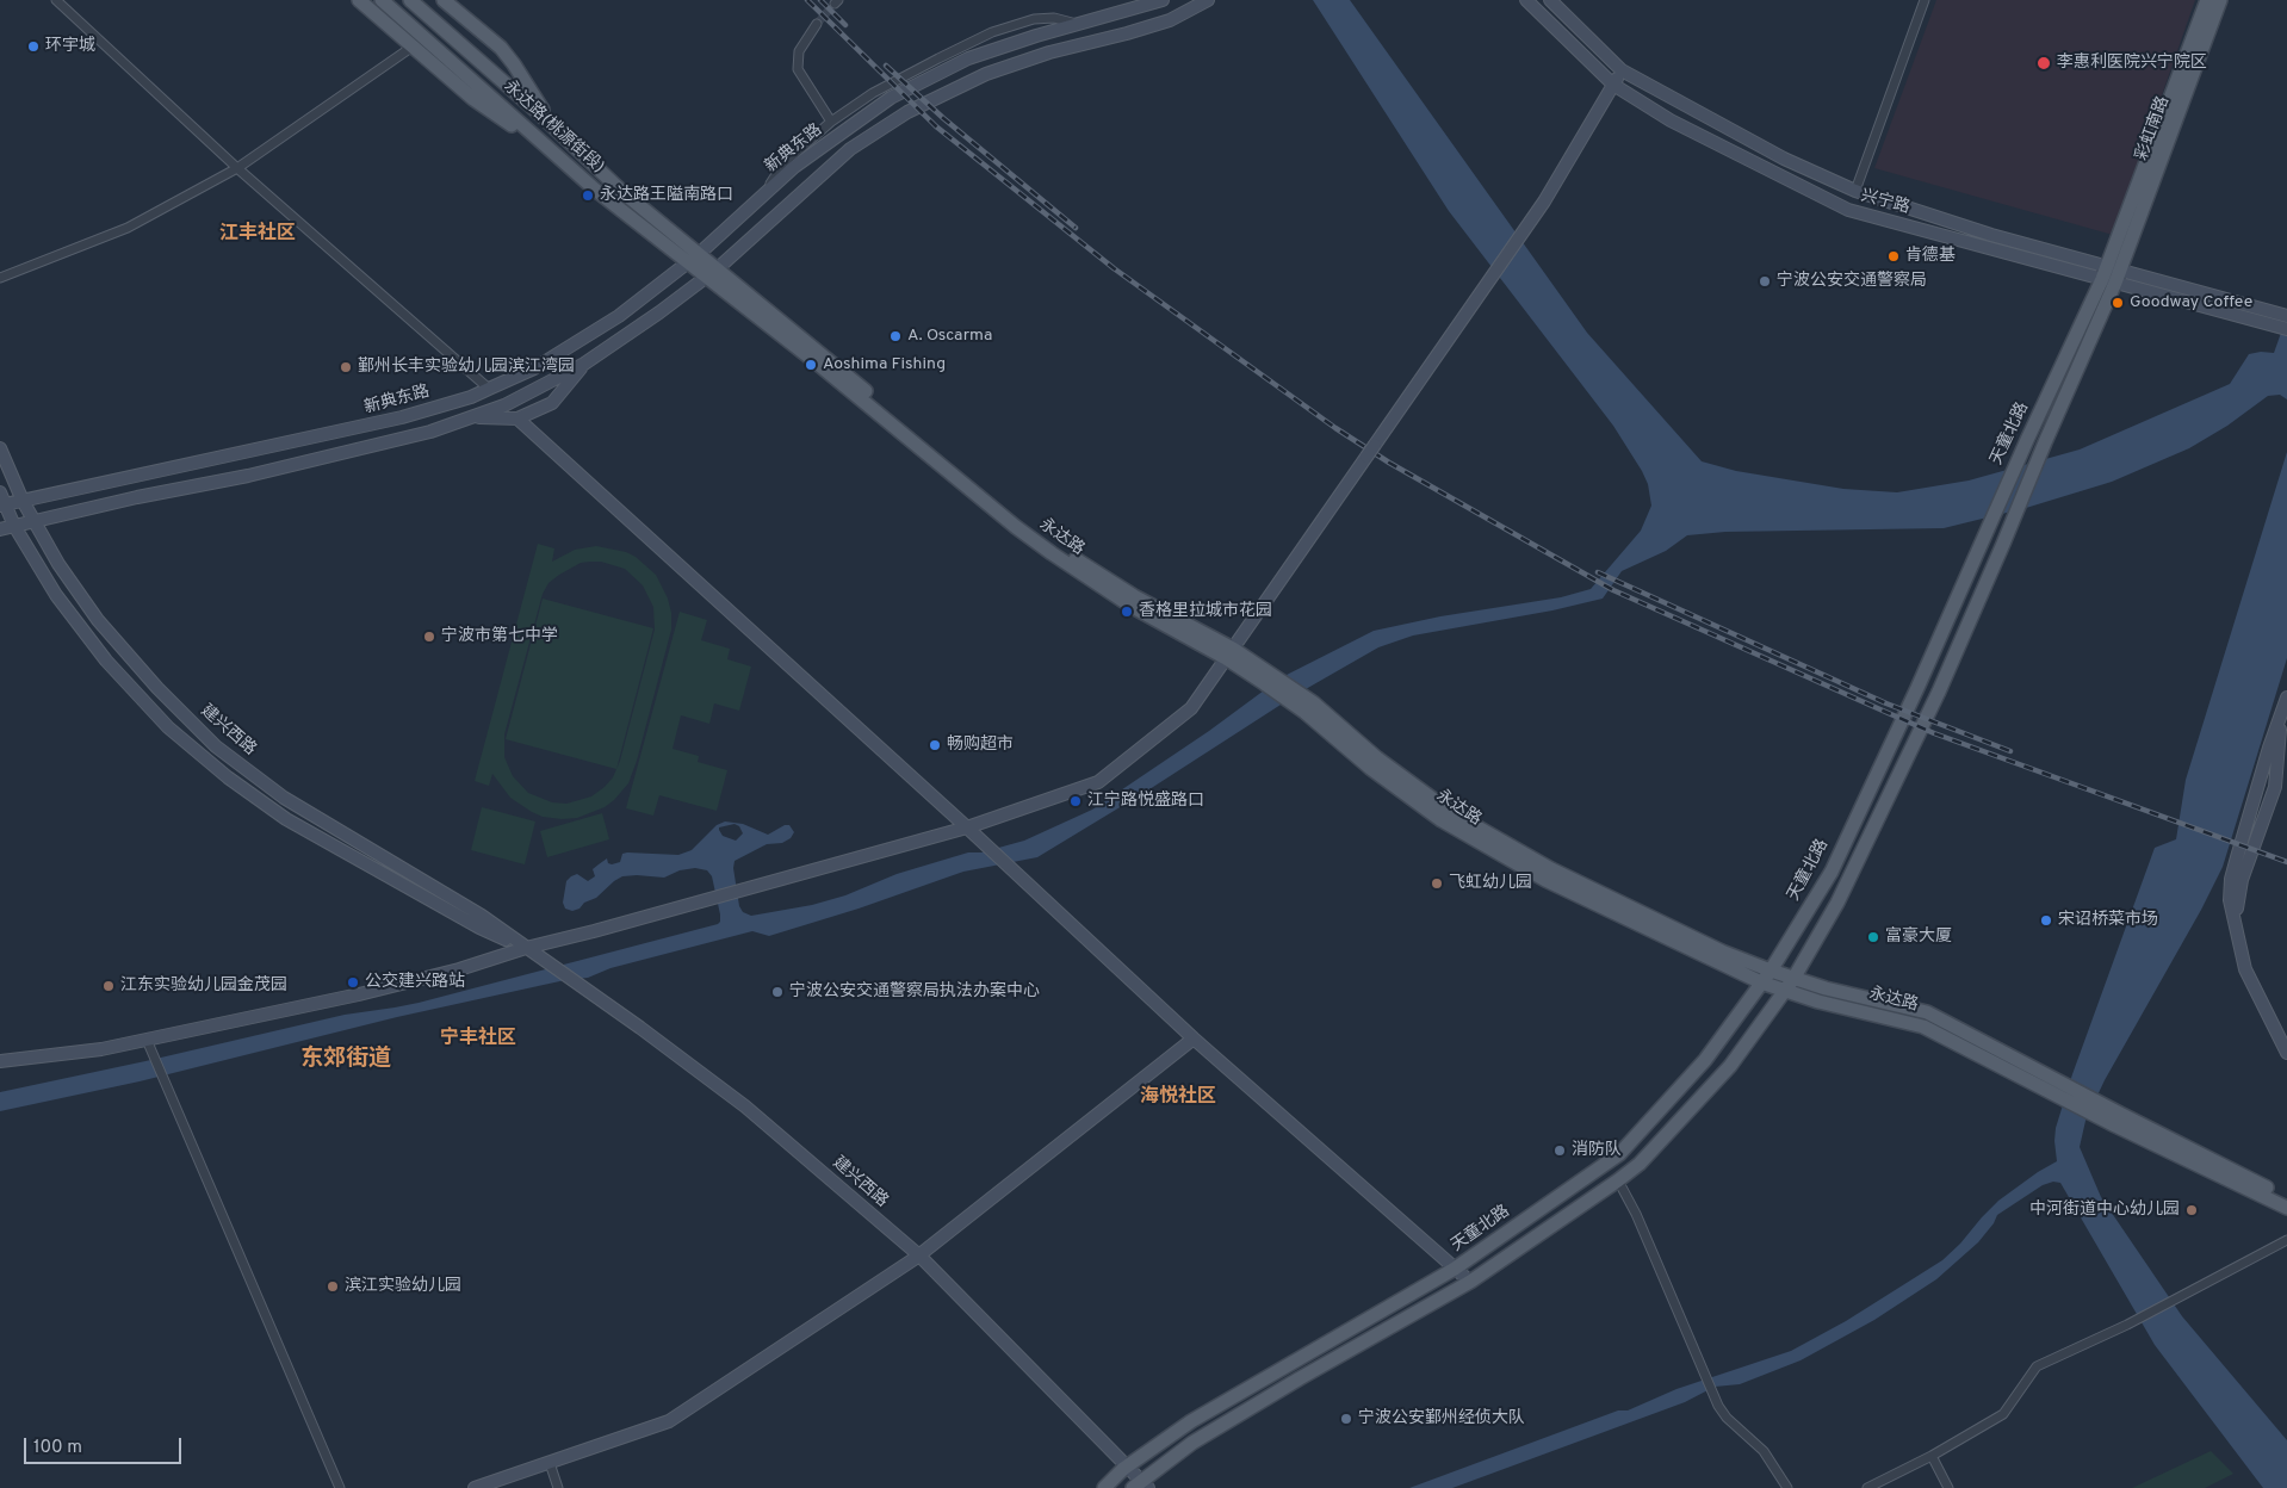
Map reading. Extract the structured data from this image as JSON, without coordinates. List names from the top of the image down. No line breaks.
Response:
{"streets":{"main road":["永达路(桃源街段)","彩虹南路","天童北路","永达路"],"street":["新典东路","兴宁路","建兴西路"]},"crossings":[["永达路(桃源街段)","新典东路"],["永达路(桃源街段)","永达路"],["彩虹南路","兴宁路"],["彩虹南路","天童北路"],["新典东路","建兴西路"],["兴宁路","天童北路"],["天童北路","永达路"],["天童北路","建兴西路"]],"districts":["江丰社区","宁丰社区","东郊街道","海悦社区"],"places":["环宇城","李惠利医院兴宁院区","永达路王隘南路口","肯德基","宁波公安交通警察局","Goodway Coffee","A. Oscarma","Aoshima Fishing","鄞州长丰实验幼儿园滨江湾园","香格里拉城市花园","宁波市第七中学","畅购超市","江宁路悦盛路口","飞虹幼儿园","宋诏桥菜市场","富豪大厦","公交建兴路站","江东实验幼儿园金茂园","宁波公安交通警察局执法办案中心","消防队","中河街道中心幼儿园","滨江实验幼儿园","宁波公安鄞州经侦大队"],"scale_bar":"100 m"}
